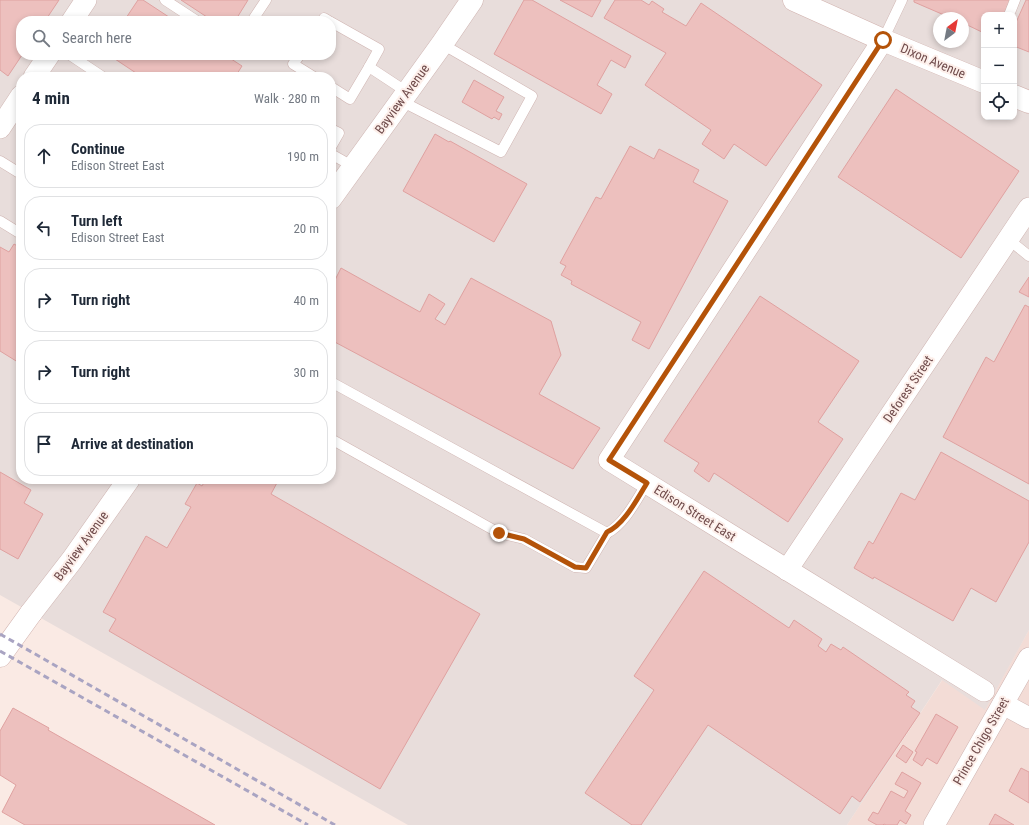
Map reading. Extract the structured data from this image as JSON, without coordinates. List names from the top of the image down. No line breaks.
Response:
{"streets":{"street":["Dixon Avenue","Bayview Avenue","Deforest Street","Edison Street East","Prince Chigo Street"]},"crossings":[["Dixon Avenue","Edison Street East"],["Deforest Street","Edison Street East"]],"north":"top right","page":{"map_buttons":["+","−"],"search":"Search here","heading":["4 min","Walk · 280 m"],"list":[["Continue","Edison Street East","190 m"],["Turn left","Edison Street East","20 m"],["Turn right","40 m"],["Turn right","30 m"],"Arrive at destination"]}}
